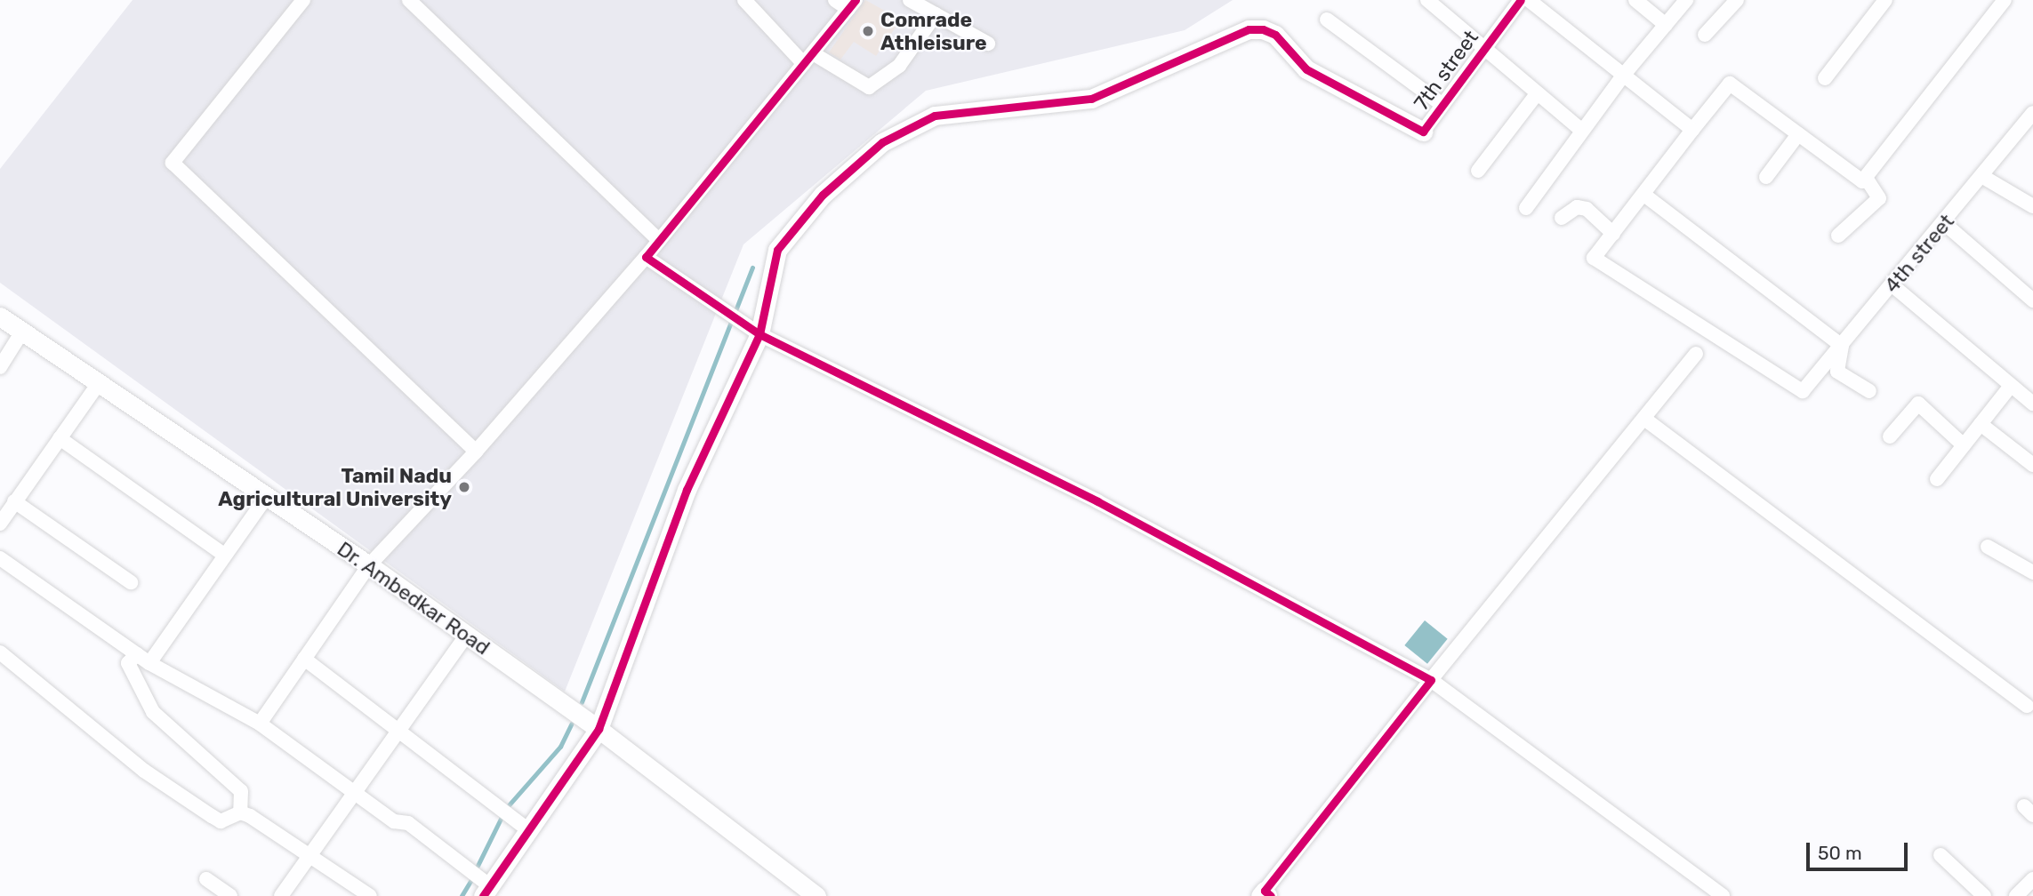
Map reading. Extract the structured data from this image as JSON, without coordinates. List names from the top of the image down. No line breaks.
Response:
{"streets":{"street":["7th street","4th street","Dr. Ambedkar Road"]},"places":["Comrade Athleisure","Tamil Nadu Agricultural University"],"scale_bar":"50 m"}
